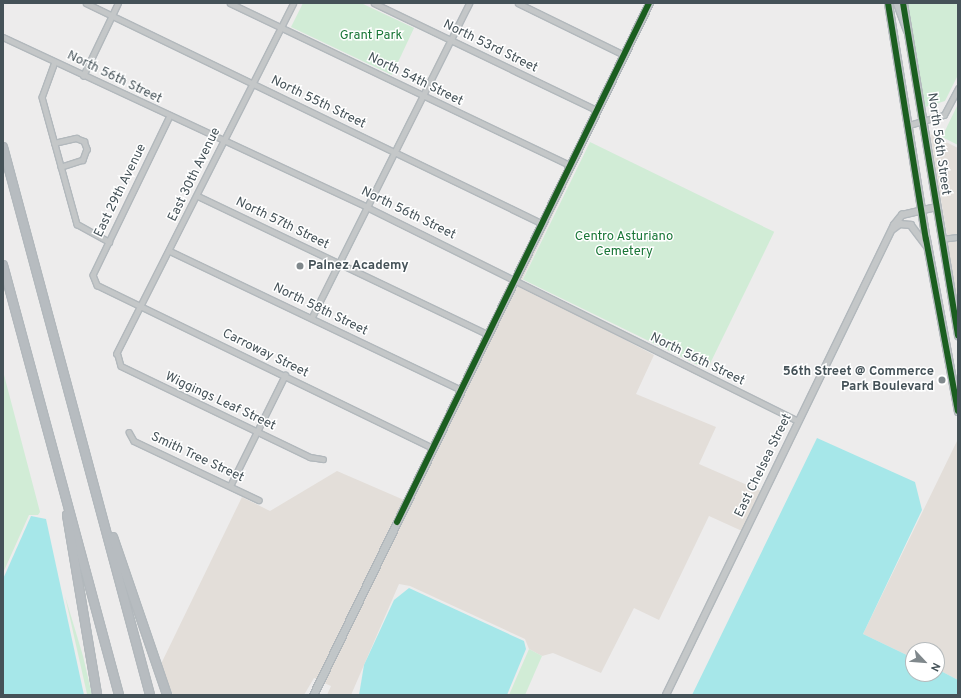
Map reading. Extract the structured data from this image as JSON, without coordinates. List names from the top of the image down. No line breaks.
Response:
{"streets":{"main road":["North 56th Street"],"street":["North 53rd Street","North 54th Street","North 55th Street","East 30th Avenue","East 29th Avenue","North 57th Street","North 58th Street","Carroway Street","Wiggings Leaf Street","Smith Tree Street","East Chelsea Street"]},"crossings":[["North 56th Street","East 30th Avenue"],["North 56th Street","East 29th Avenue"],["North 56th Street","East Chelsea Street"],["North 54th Street","East 30th Avenue"],["North 55th Street","East 30th Avenue"],["East 30th Avenue","North 57th Street"],["East 30th Avenue","North 58th Street"],["East 30th Avenue","Carroway Street"],["East 30th Avenue","Wiggings Leaf Street"],["East 29th Avenue","Carroway Street"]],"parks":["Grant Park","Centro Asturiano Cemetery"],"places":["Palnez Academy","56th Street @ Commerce Park Boulevard"],"north":"bottom right"}
